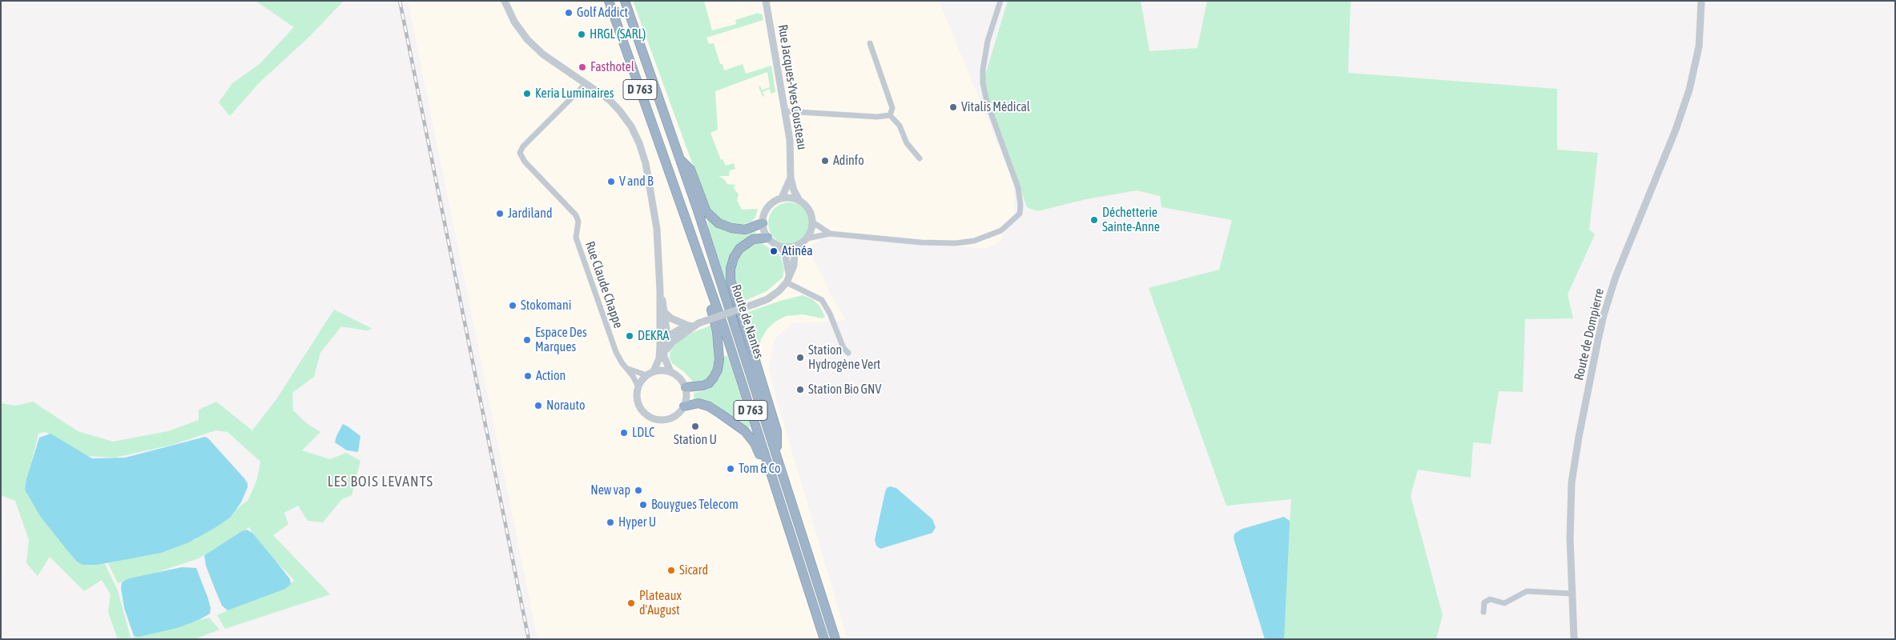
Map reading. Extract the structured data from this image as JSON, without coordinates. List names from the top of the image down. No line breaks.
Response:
{"streets":{"highway":["D 763","Route de Nantes"],"street":["Rue Jacques-Yves Cousteau","Rue Claude Chappe","Route de Dompierre"]},"districts":["LES BOIS LEVANTS"],"places":["Golf Addict","HRGL (SARL)","Fasthotel","Keria Luminaires","Vitalis Médical","Adinfo","V and B","Jardiland","Déchetterie Sainte-Anne","Atinéa","Stokomani","DEKRA","Espace Des Marques","Station Hydrogène Vert","Action","Station Bio GNV","Norauto","Station U","LDLC","Tom & Co","New vap","Bouygues Telecom","Hyper U","Sicard","Plateaux d'August"]}
